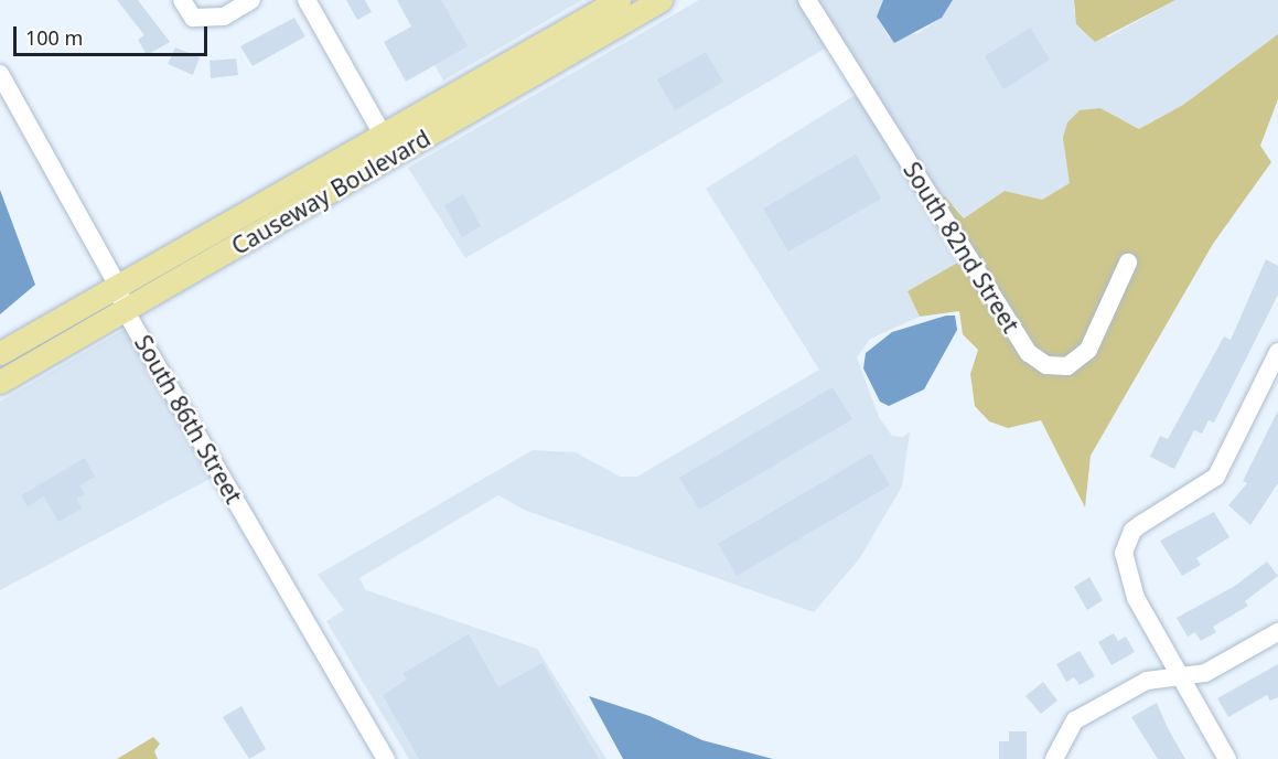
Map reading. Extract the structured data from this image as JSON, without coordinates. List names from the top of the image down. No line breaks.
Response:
{"streets":{"main road":["Causeway Boulevard"],"street":["South 82nd Street","South 86th Street"]},"crossings":[["Causeway Boulevard","South 86th Street"]],"scale_bar":"100 m"}
